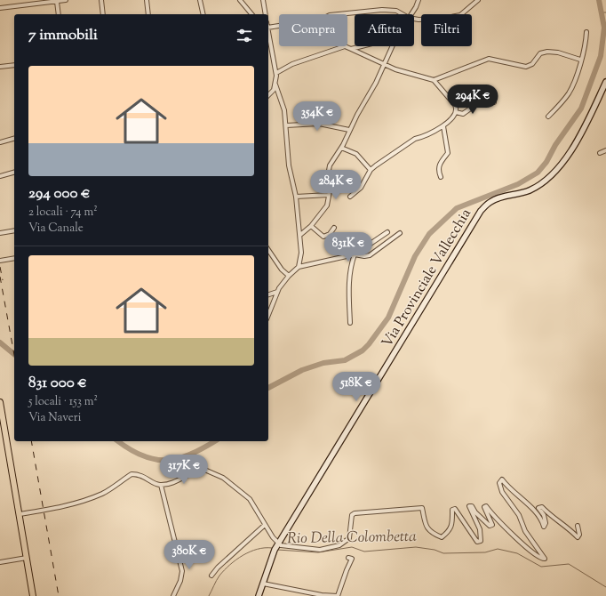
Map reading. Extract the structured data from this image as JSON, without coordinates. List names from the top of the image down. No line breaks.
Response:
{"streets":{"main road":["Via Provinciale Vallecchia"]},"water":["Rio Della Colombetta"],"page":{"chip":["Compra","Affitta","Filtri"],"heading":"7 immobili","list":[{"name":"294 000 €","note":"2 locali · 74 m² · Via Canale"},{"name":"831 000 €","note":"5 locali · 153 m² · Via Naveri"}],"price":["294K €","354K €","284K €","831K €","518K €","317K €","380K €"]}}
